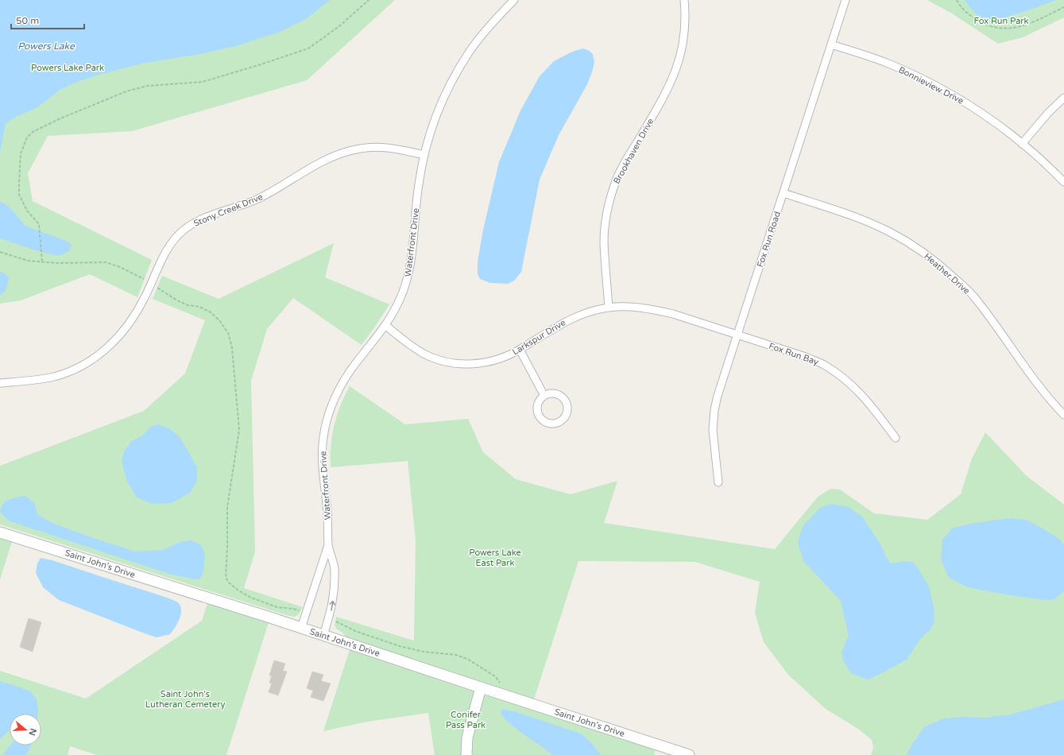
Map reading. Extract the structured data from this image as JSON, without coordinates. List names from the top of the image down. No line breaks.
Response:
{"streets":{"street":["Bonnieview Drive","Brookhaven Drive","Stony Creek Drive","Fox Run Road","Waterfront Drive","Heather Drive","Larkspur Drive","Fox Run Bay","Saint John's Drive"]},"crossings":[["Bonnieview Drive","Fox Run Road"],["Brookhaven Drive","Larkspur Drive"],["Stony Creek Drive","Waterfront Drive"],["Fox Run Road","Heather Drive"],["Fox Run Road","Larkspur Drive"],["Fox Run Road","Fox Run Bay"],["Waterfront Drive","Larkspur Drive"],["Waterfront Drive","Saint John's Drive"],["Larkspur Drive","Fox Run Bay"]],"water":["Powers Lake"],"parks":["Fox Run Park","Powers Lake Park","Powers Lake East Park","Saint John's Lutheran Cemetery","Conifer Pass Park"],"scale_bar":"50 m","north":"right"}
